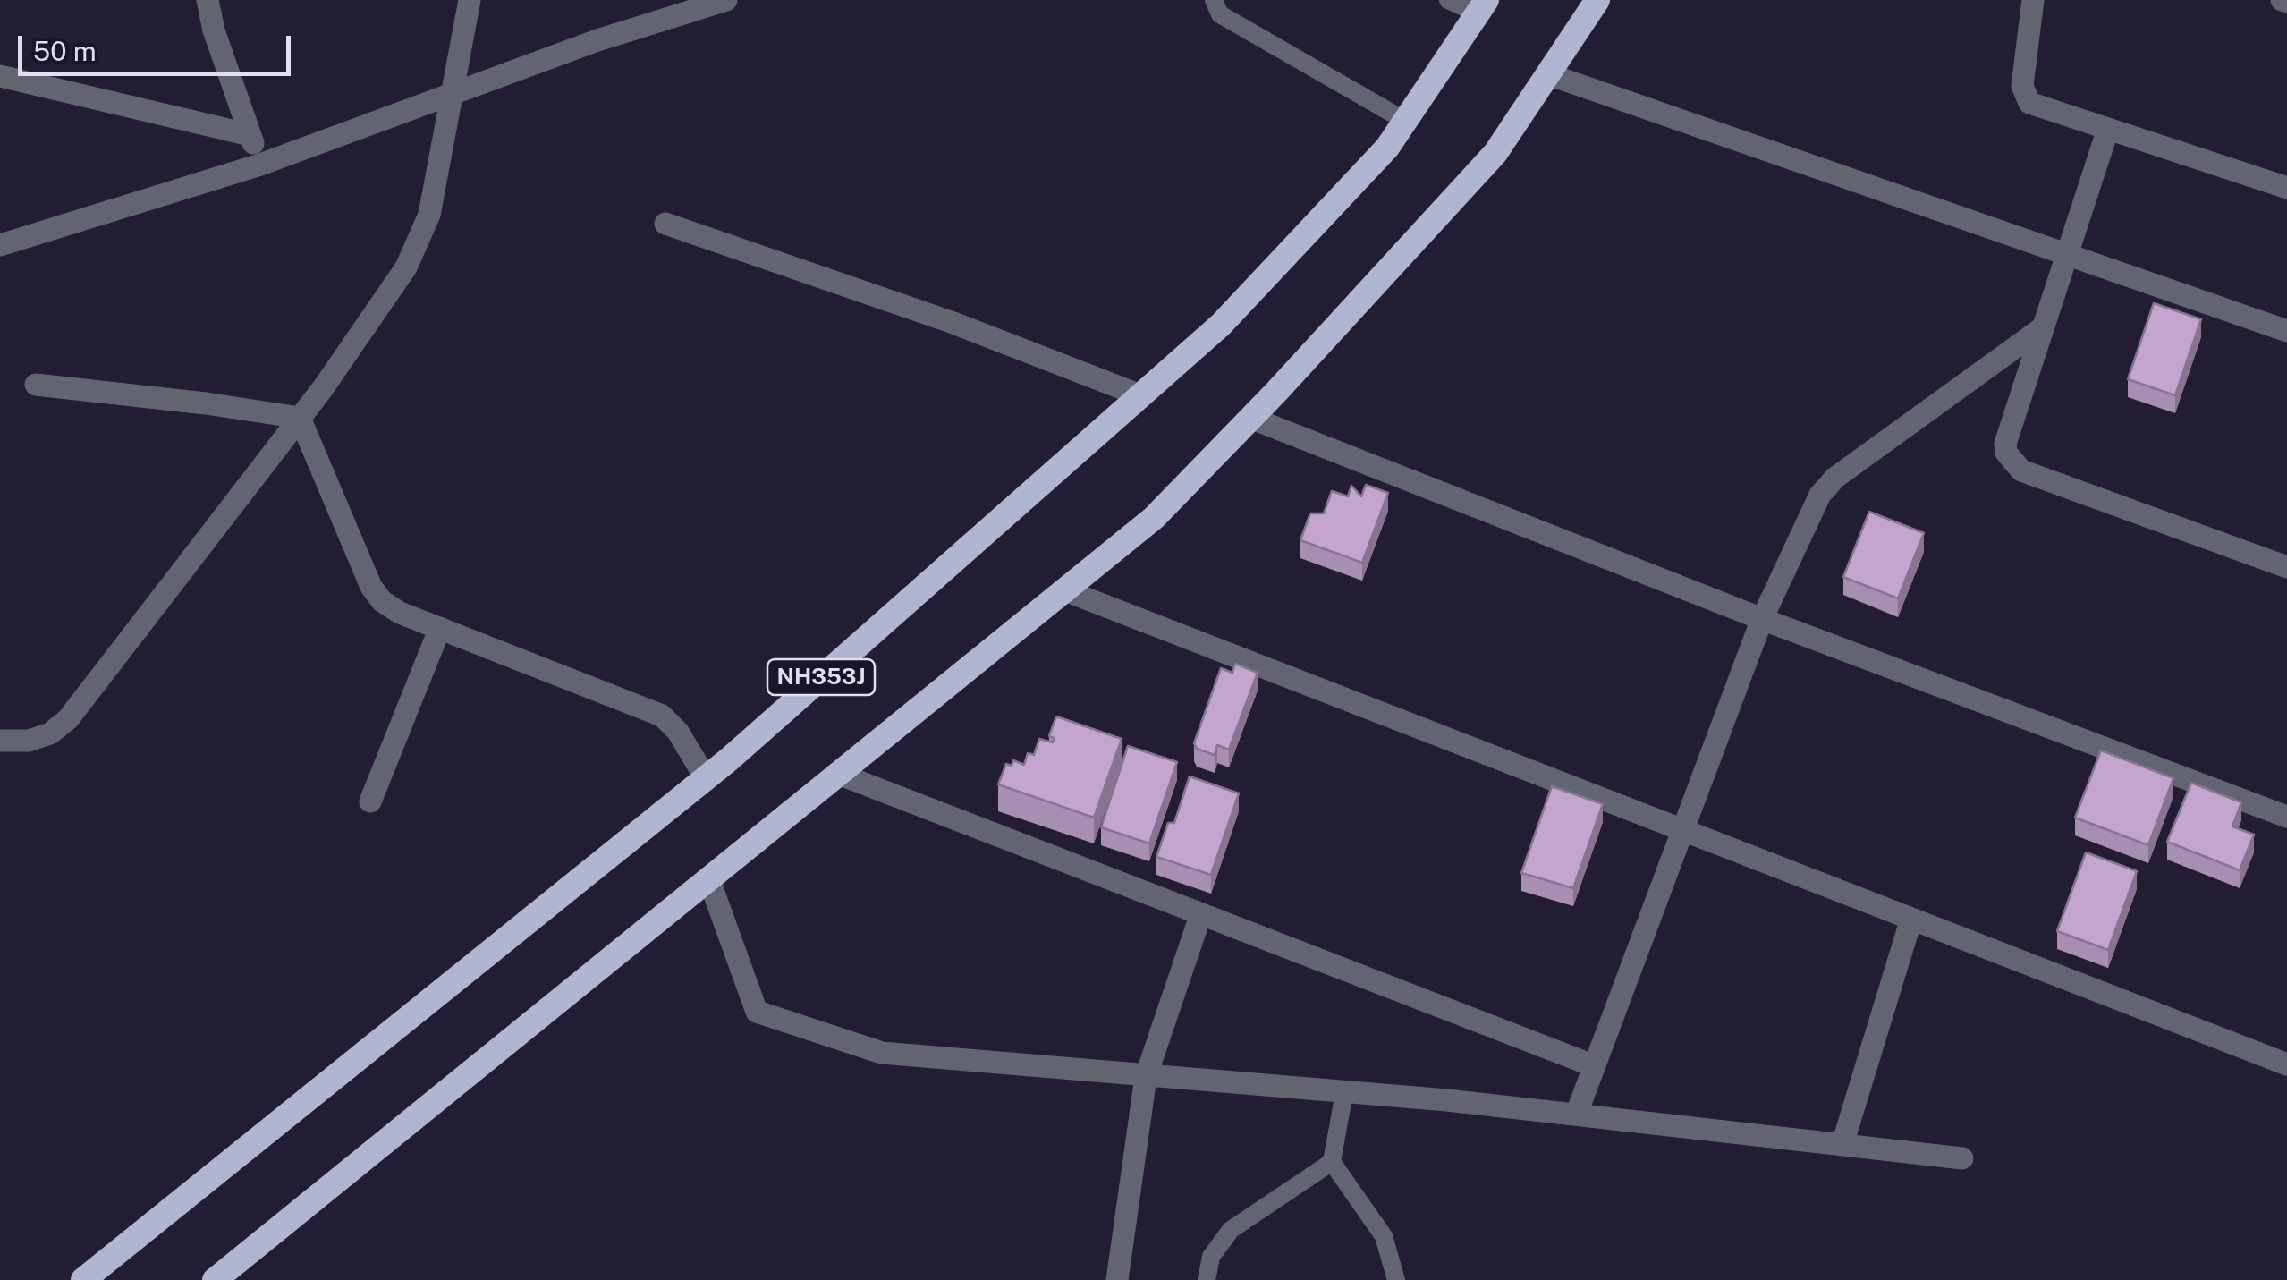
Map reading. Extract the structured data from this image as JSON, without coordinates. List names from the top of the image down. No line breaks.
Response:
{"streets":{"highway":["NH353J"]},"scale_bar":"50 m"}
